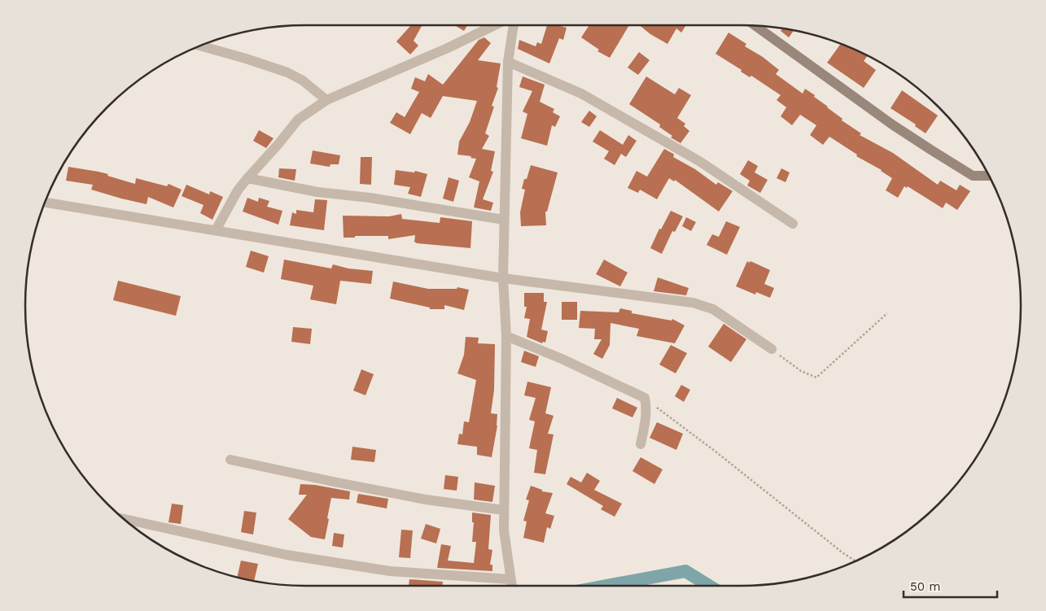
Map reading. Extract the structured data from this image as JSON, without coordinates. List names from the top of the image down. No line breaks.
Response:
{"scale_bar":"50 m"}
